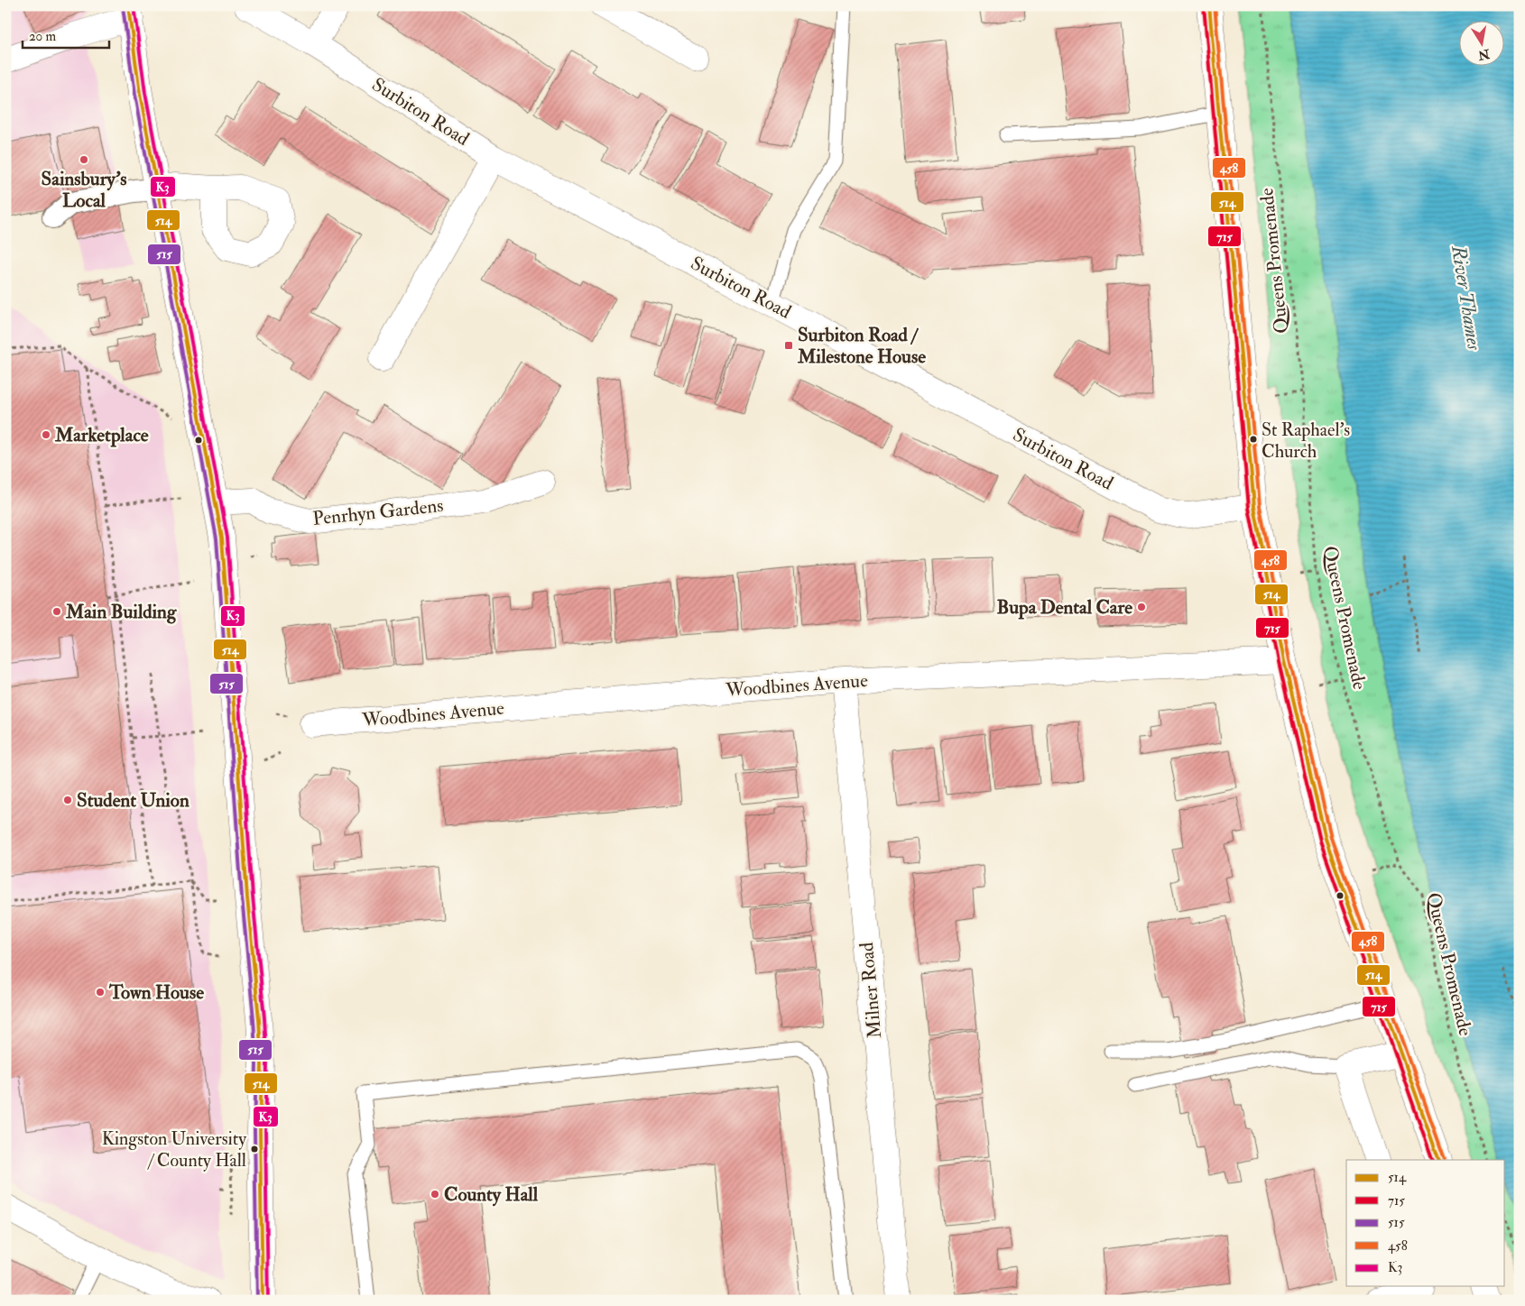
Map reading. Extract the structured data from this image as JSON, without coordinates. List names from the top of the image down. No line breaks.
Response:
{"streets":{"main road":["Surbiton Road","Penrhyn Gardens","Woodbines Avenue","Milner Road"],"path":["Queens Promenade"]},"crossings":[["Woodbines Avenue","Milner Road"]],"water":["River Thames"],"places":{"other":["Sainsbury's Local","Marketplace","St Raphael's Church","Bupa Dental Care","Main Building","Student Union","Town House","Kingston University / County Hall","County Hall"],"transit":["Surbiton Road / Milestone House"]},"lines":["transit line 514","transit line 458","transit line K3","transit line 715","transit line 515"],"legend":["514","715","515","458","K3"],"scale_bar":"20 m","north":"bottom"}
